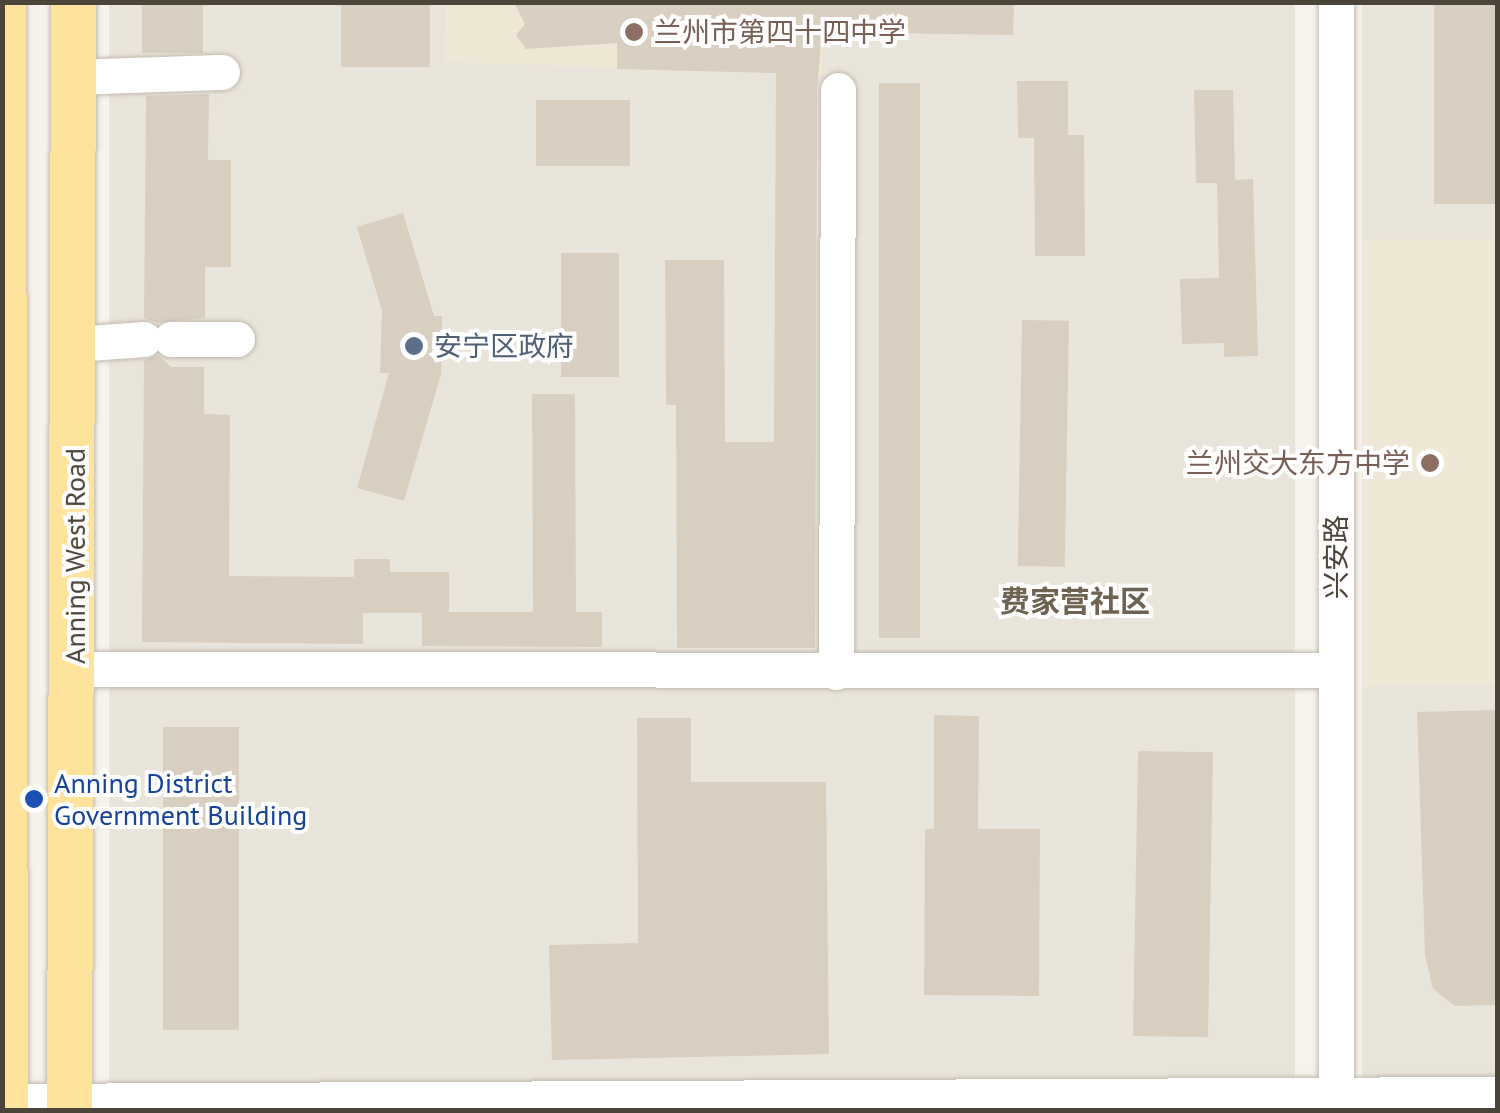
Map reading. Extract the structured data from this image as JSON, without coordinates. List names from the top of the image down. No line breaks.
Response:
{"streets":{"main road":["Anning West Road"],"street":["兴安路"]},"districts":["费家营社区"],"places":["兰州市第四十四中学","安宁区政府","兰州交大东方中学","Anning District Government Building"]}
